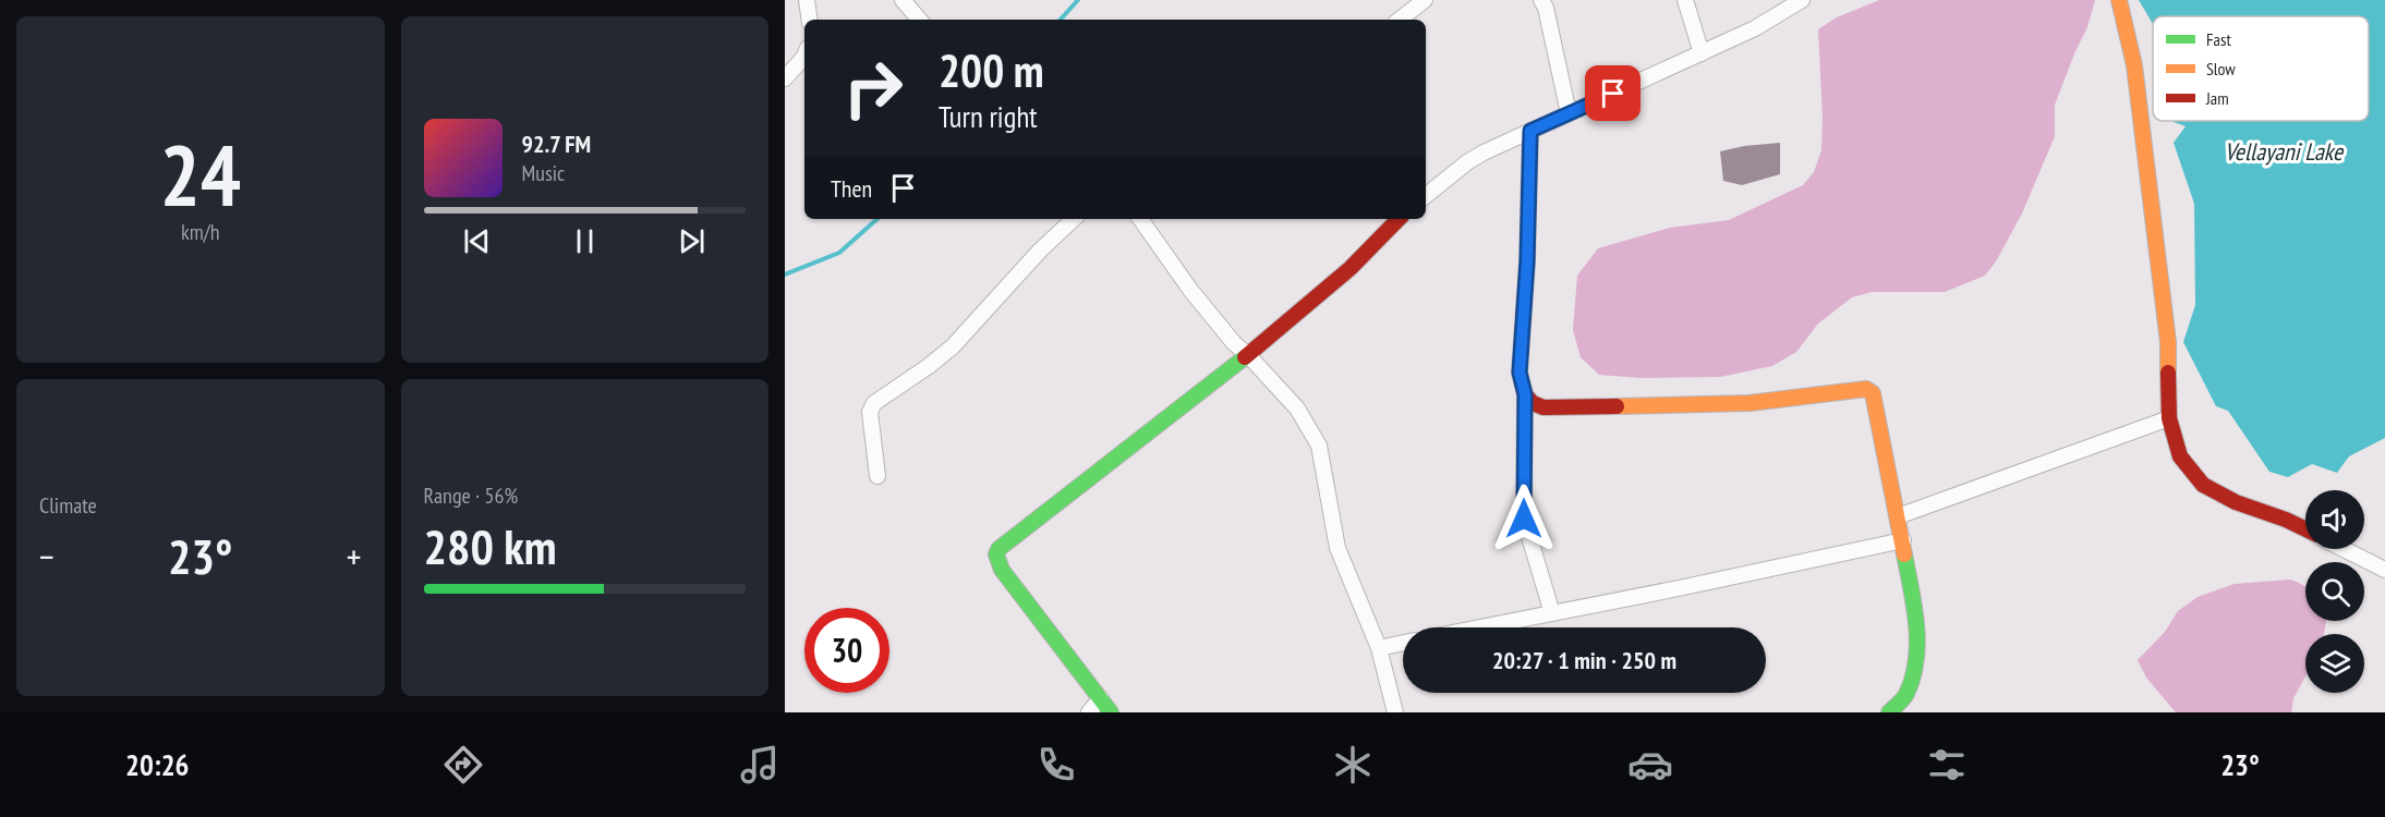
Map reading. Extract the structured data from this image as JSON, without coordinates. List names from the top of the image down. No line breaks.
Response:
{"water":["Vellayani Lake"],"legend":["Fast","Slow","Jam"],"page":{"tile":[["24","km/h"],"Climate",["Range · 56%","280 km"]],"turn":["200 m","Turn right"],"song":["92.7 FM","Music"],"then":"Then","heat":["−","23°","+"],"limit":"30","trip":"20:27 · 1 min · 250 m","tabs":["20:26","23°"]}}
